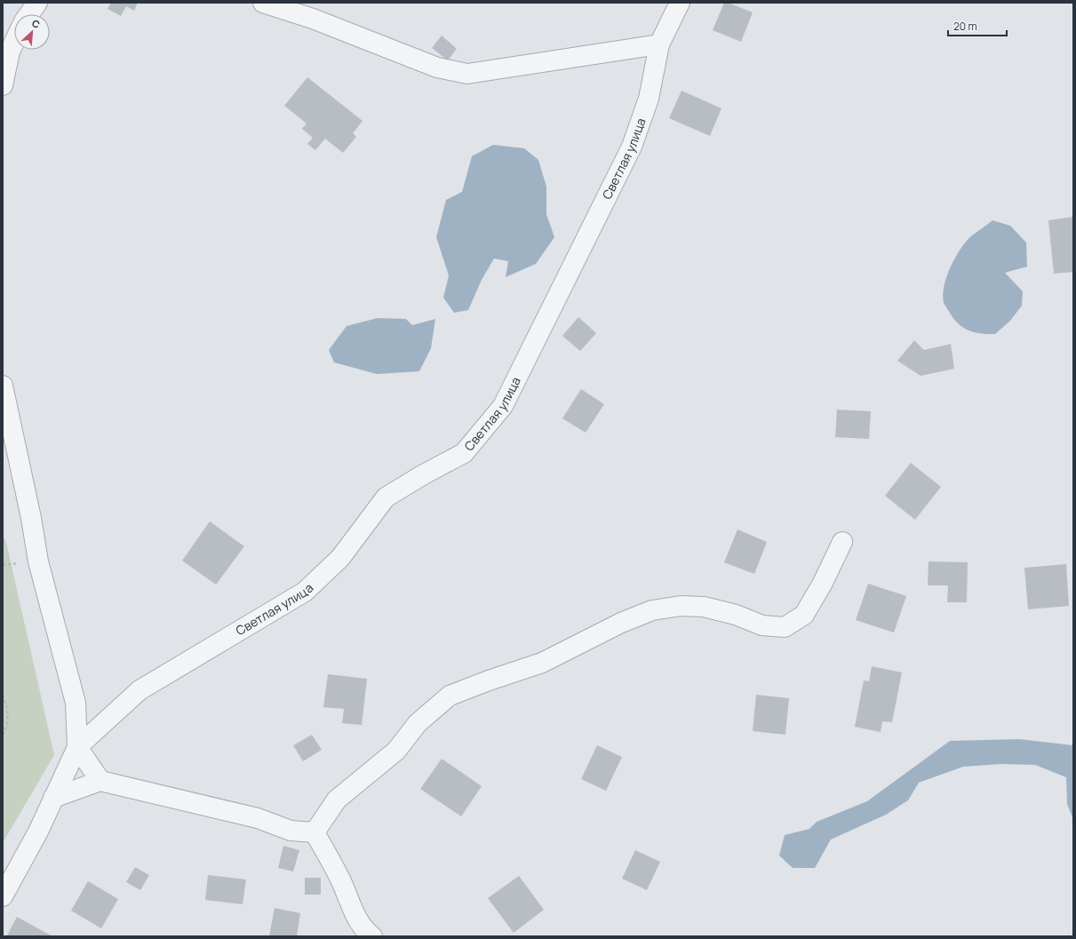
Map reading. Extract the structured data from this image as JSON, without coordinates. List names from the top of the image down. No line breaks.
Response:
{"streets":{"street":["Светлая улица"]},"scale_bar":"20 m","north":"top right"}
